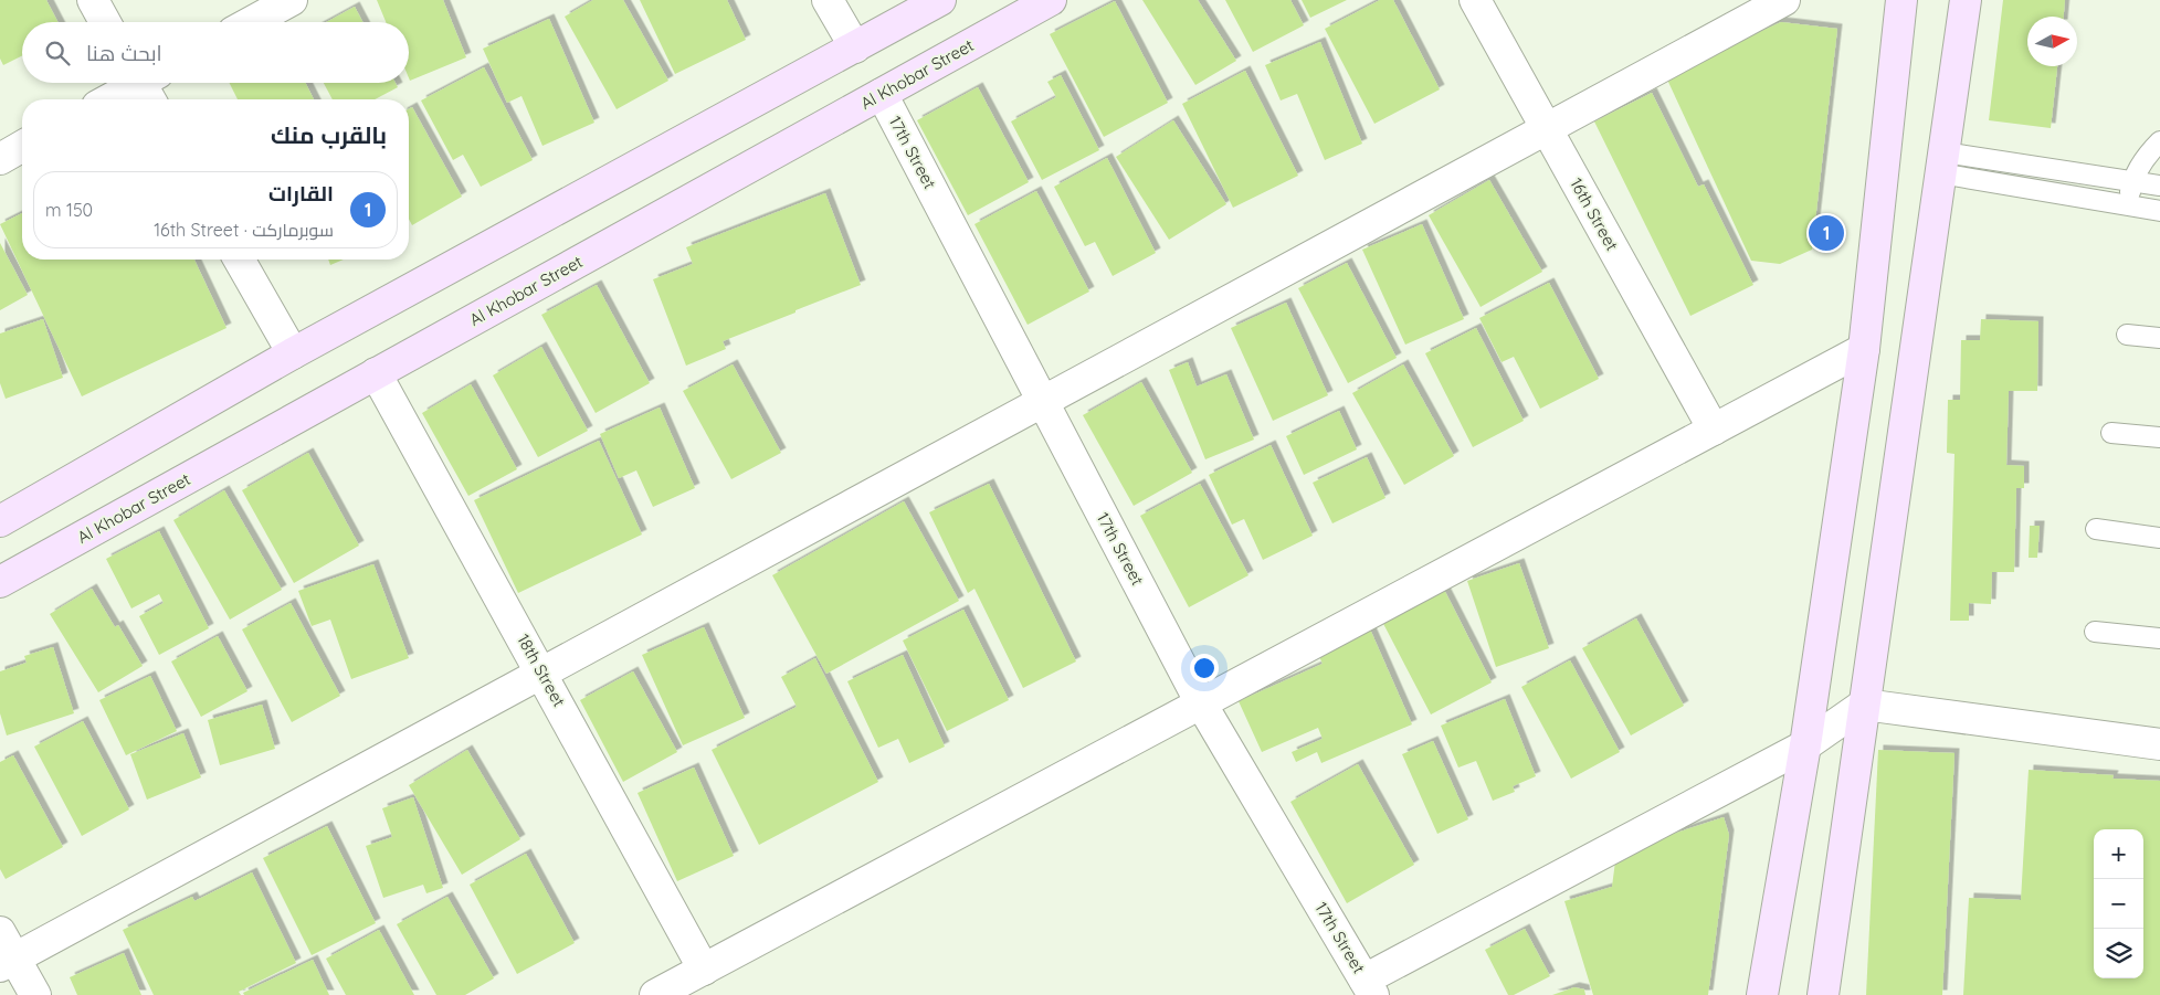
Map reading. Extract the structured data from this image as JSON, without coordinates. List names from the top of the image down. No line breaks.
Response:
{"streets":{"street":["Al Khobar Street","17th Street","16th Street","18th Street"]},"crossings":[["Al Khobar Street","17th Street"],["Al Khobar Street","18th Street"]],"north":"right","page":{"search":"ابحث هنا","heading":"بالقرب منك","list":[{"mark":"1","name":"القارات","note":"سوبرماركت · 16th Street","value":"150 m"}],"pins":"1","map_buttons":["+","−"]}}
